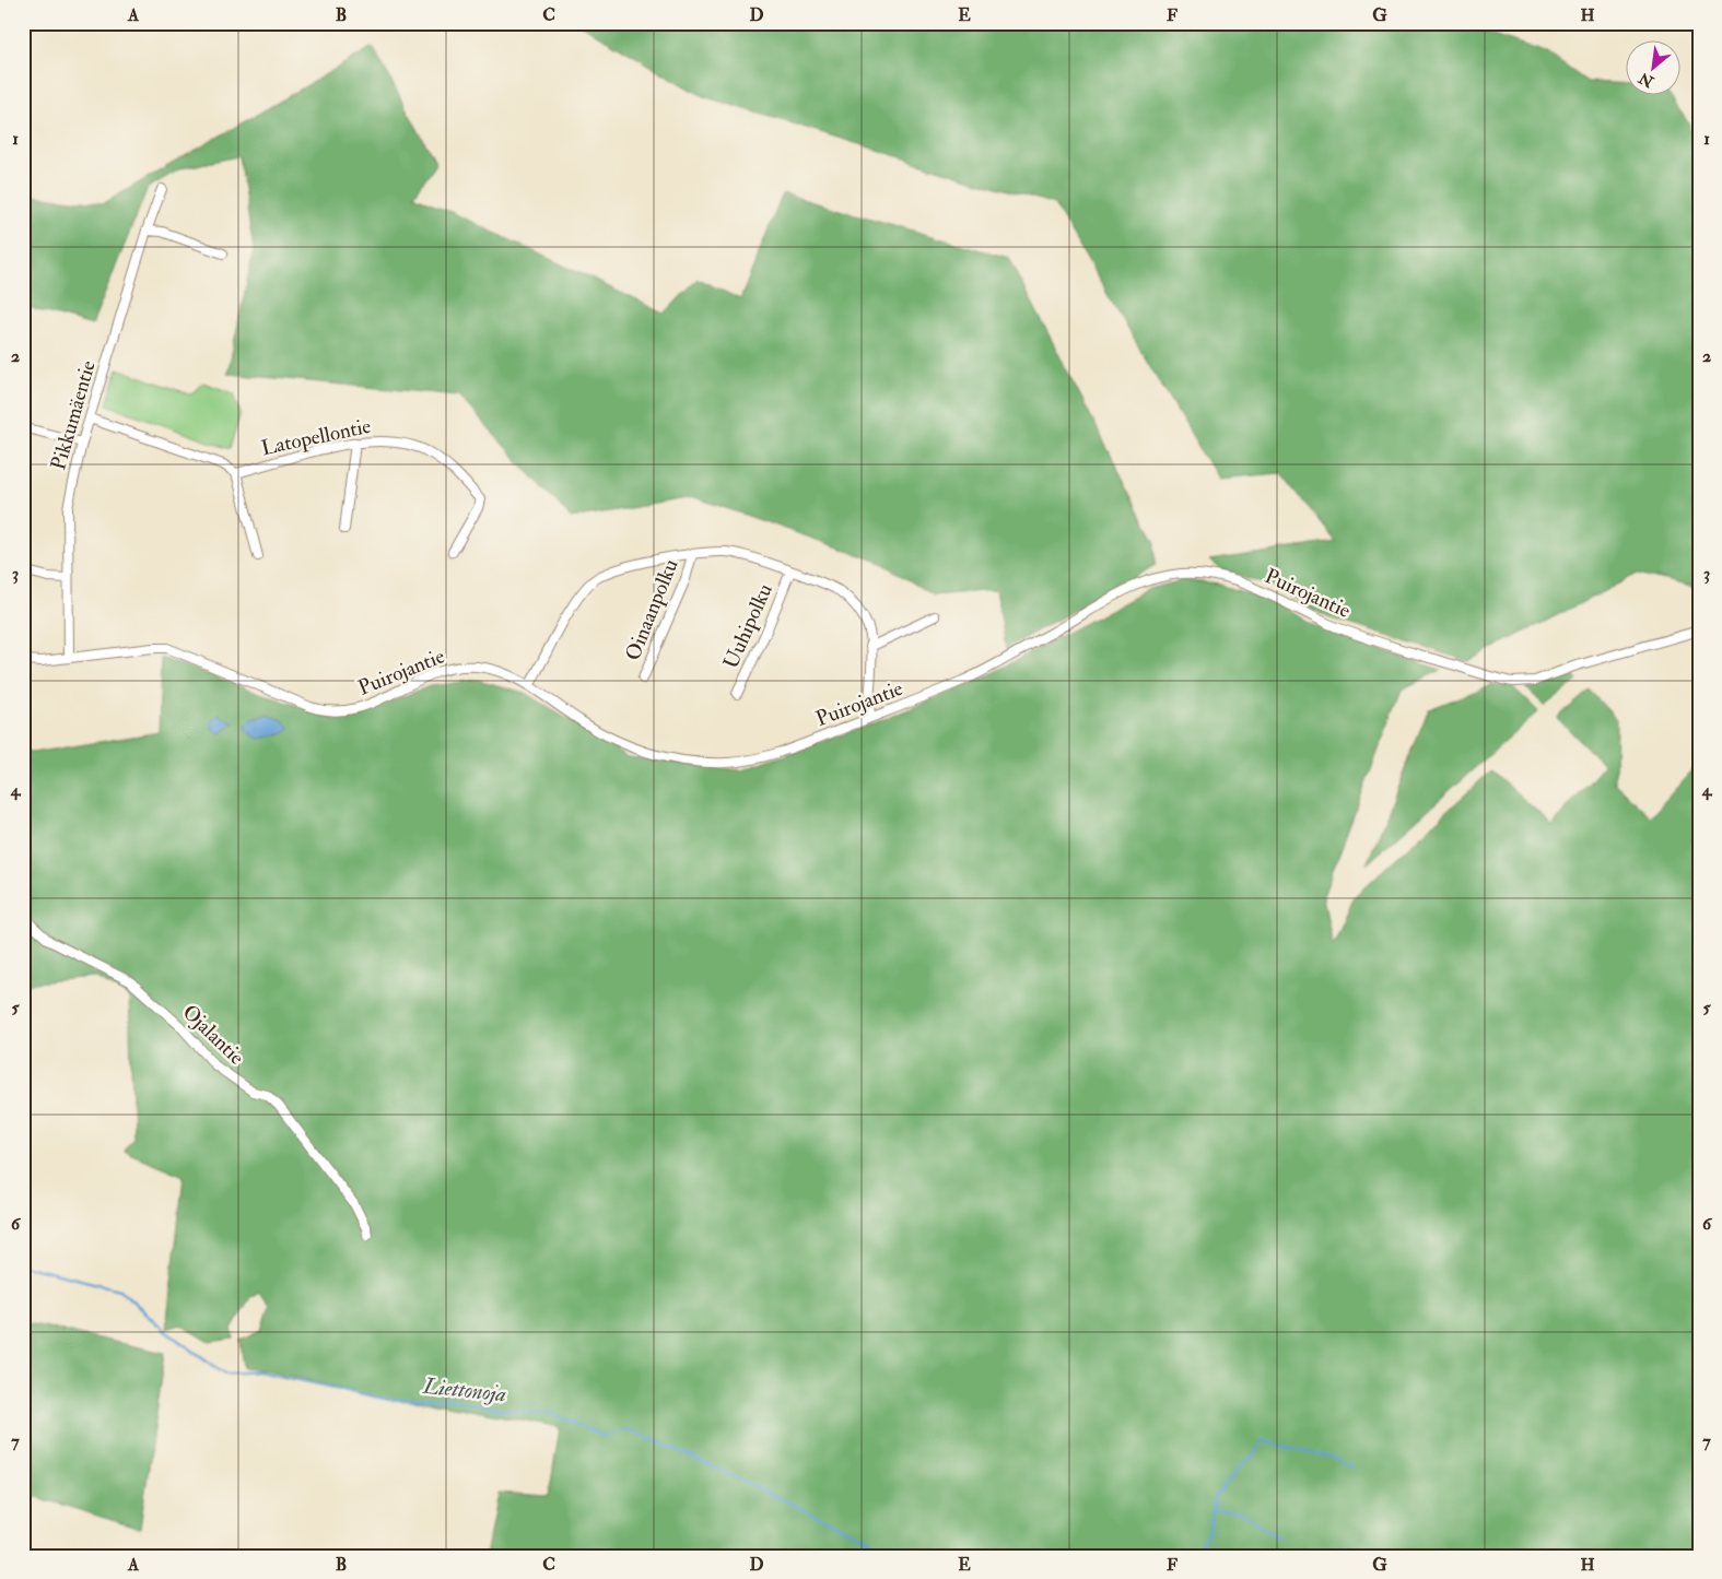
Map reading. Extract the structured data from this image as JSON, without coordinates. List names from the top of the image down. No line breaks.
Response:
{"streets":{"street":["Pikkumäentie","Latopellontie","Puirojantie","Oinaanpolku","Uuhipolku","Ojalantie"]},"crossings":[["Pikkumäentie","Latopellontie"],["Pikkumäentie","Puirojantie"]],"water":["Liettonoja"],"north":"bottom left","grid":{"columns":["A","B","C","D","E","F","G","H"],"rows":["1","2","3","4","5","6","7"]}}
